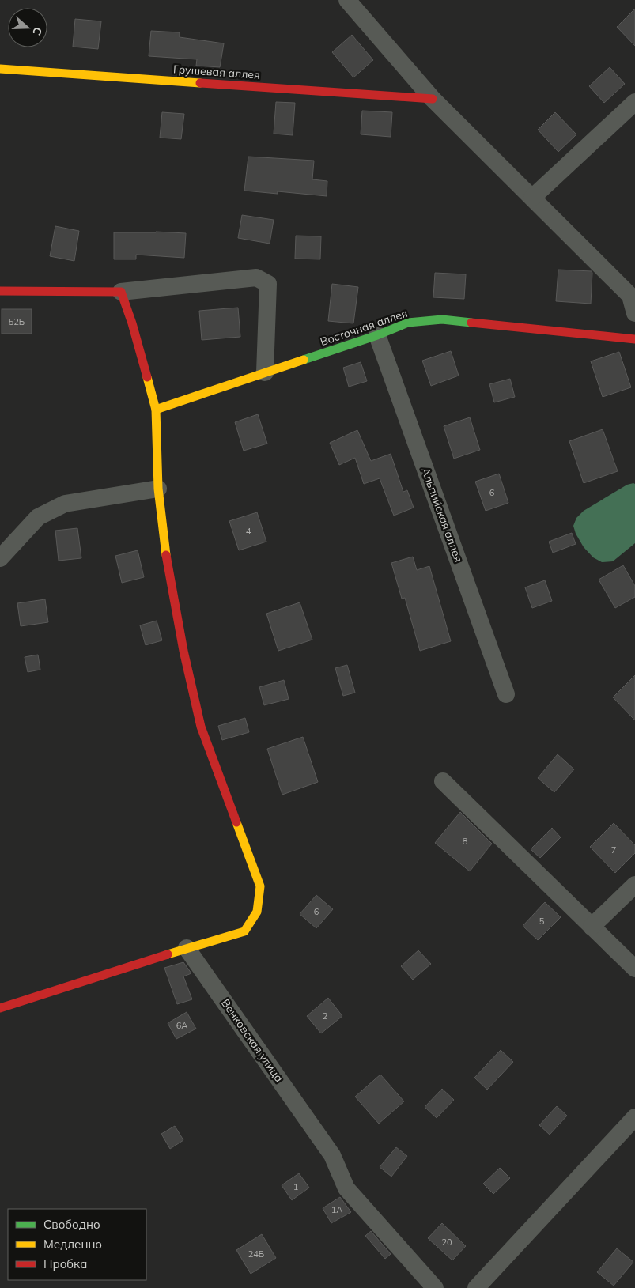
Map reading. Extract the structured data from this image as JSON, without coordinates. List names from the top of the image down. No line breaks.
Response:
{"streets":{"street":["Грушевая аллея","Восточная аллея","Альпийская аллея","Венковская улица"]},"crossings":[["Восточная аллея","Альпийская аллея"]],"house_numbers":["52Б","6","4","8","7","6","5","2","6А","1","1А","20","24Б"],"legend":["Свободно","Медленно","Пробка"],"north":"right"}
